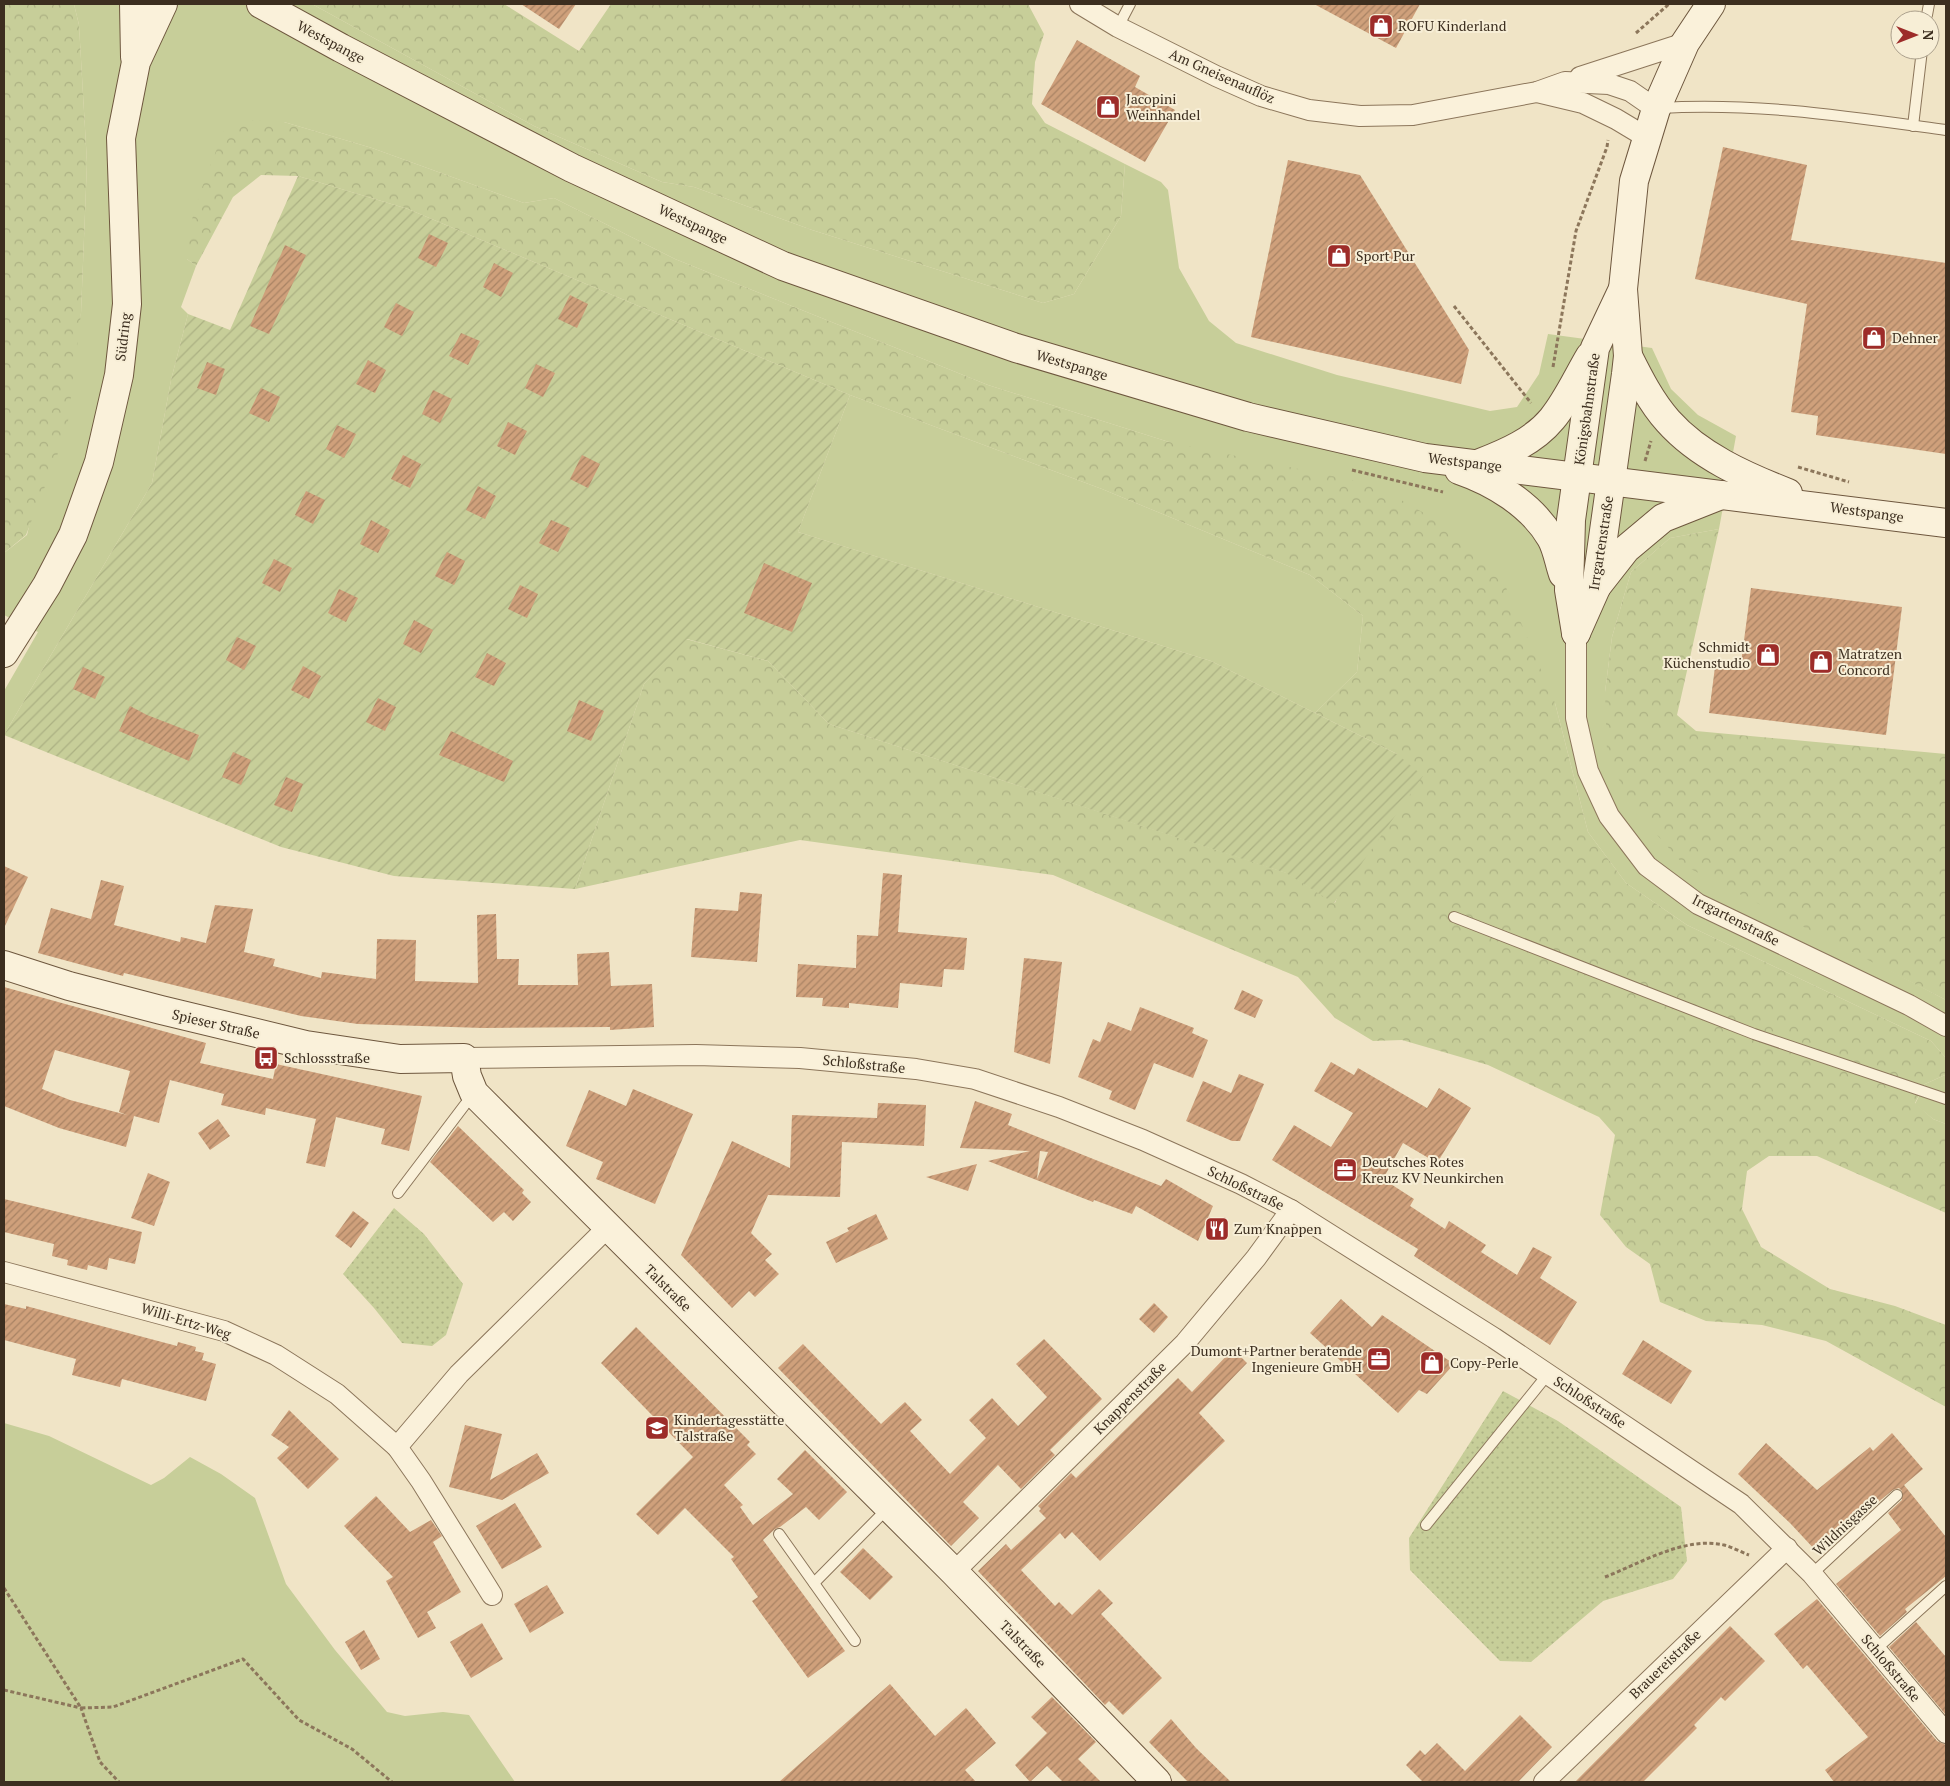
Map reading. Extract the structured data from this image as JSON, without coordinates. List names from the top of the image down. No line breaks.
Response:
{"streets":{"street":["Westspange","Am Gneisenauflöz","Südring","Königsbahnstraße","Irrgartenstraße","Spieser Straße","Schloßstraße","Talstraße","Willi-Ertz-Weg","Knappenstraße","Brauereistraße"],"lane":["Wildnisgasse"]},"crossings":[["Westspange","Königsbahnstraße"],["Westspange","Irrgartenstraße"],["Am Gneisenauflöz","Königsbahnstraße"],["Königsbahnstraße","Irrgartenstraße"],["Spieser Straße","Schloßstraße"],["Spieser Straße","Talstraße"],["Schloßstraße","Talstraße"],["Schloßstraße","Knappenstraße"],["Schloßstraße","Wildnisgasse"],["Schloßstraße","Brauereistraße"],["Talstraße","Knappenstraße"]],"places":{"shop":["ROFU Kinderland","Jacopini Weinhandel","Sport Pur","Dehner","Schmidt Küchenstudio","Matratzen Concord","Copy-Perle"],"bus stop":["Schlossstraße"],"office":["Deutsches Rotes Kreuz KV Neunkirchen","Dumont+Partner beratende Ingenieure GmbH"],"restaurant":["Zum Knappen"],"school or university":["Kindertagesstätte Talstraße"]},"north":"right"}
